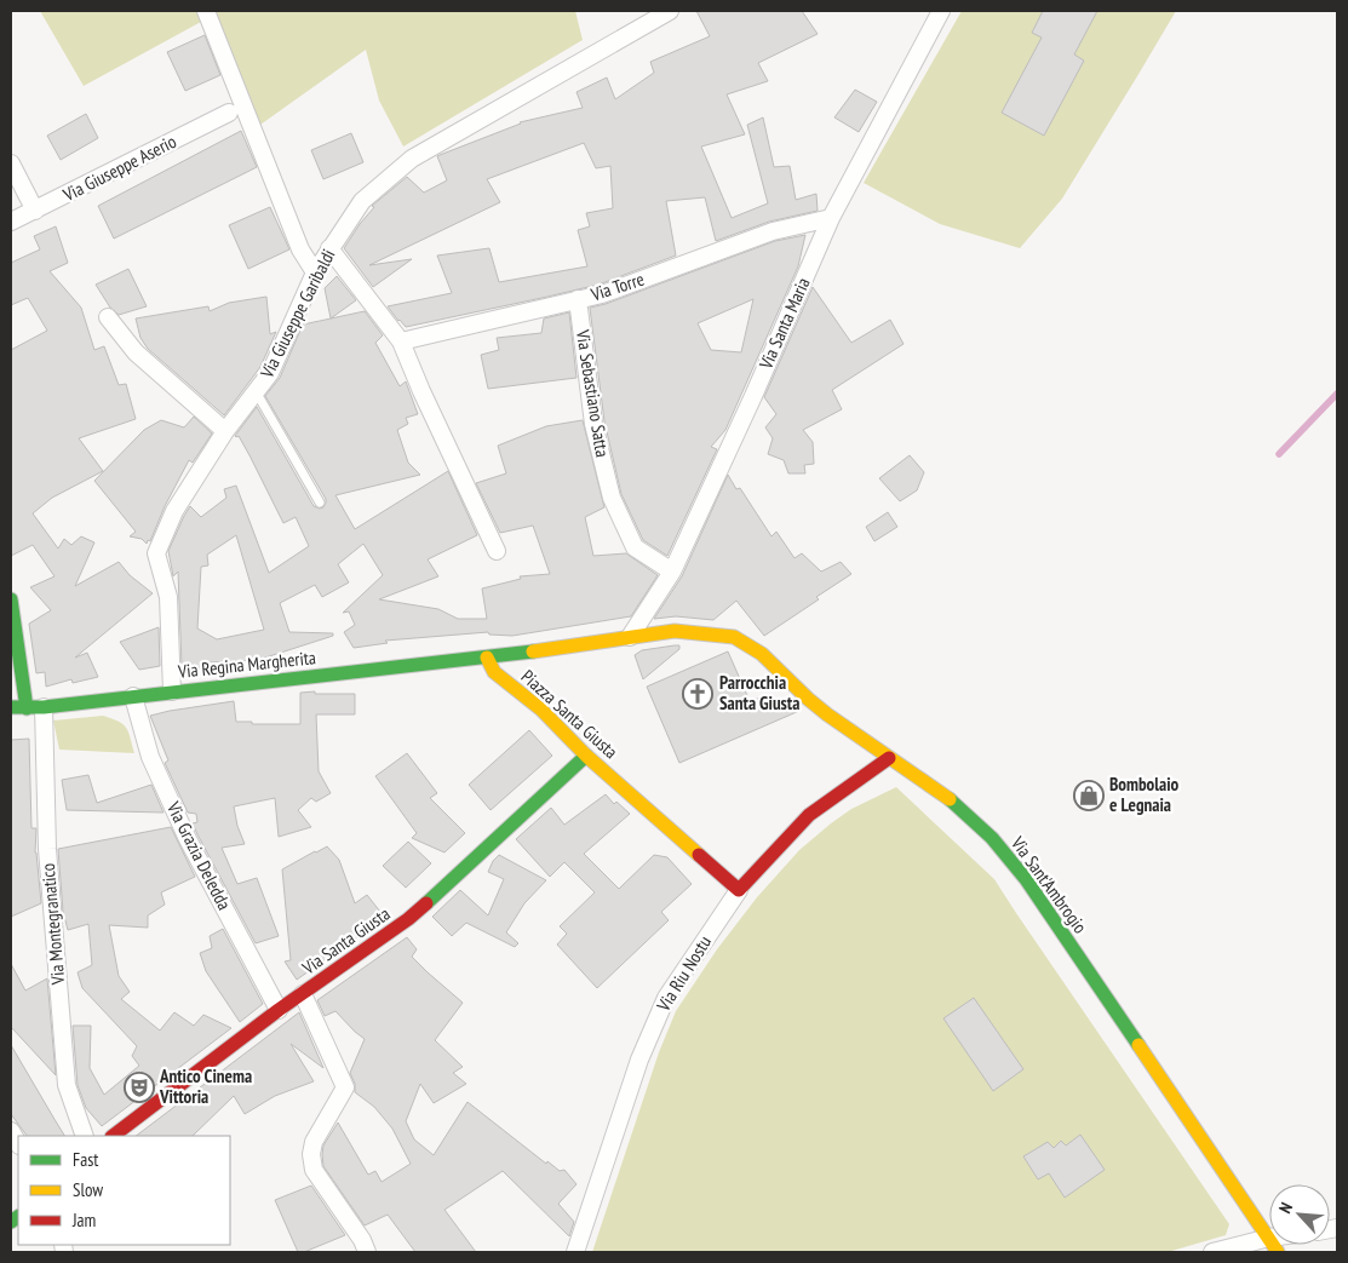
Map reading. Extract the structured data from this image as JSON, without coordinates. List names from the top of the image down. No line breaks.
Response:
{"streets":{"street":["Via Giuseppe Aserio","Via Torre","Via Giuseppe Garibaldi","Via Santa Maria","Via Sebastiano Satta","Via Regina Margherita","Piazza Santa Giusta","Via Grazia Deledda","Via Sant'Ambrogio","Via Montegranatico","Via Santa Giusta","Via Riu Nostu"]},"crossings":[["Via Torre","Via Santa Maria"],["Via Torre","Via Sebastiano Satta"],["Via Giuseppe Garibaldi","Via Regina Margherita"],["Via Santa Maria","Via Sebastiano Satta"],["Via Santa Maria","Piazza Santa Giusta"],["Via Santa Maria","Via Sant'Ambrogio"],["Via Regina Margherita","Piazza Santa Giusta"],["Via Regina Margherita","Via Grazia Deledda"],["Via Regina Margherita","Via Montegranatico"],["Piazza Santa Giusta","Via Sant'Ambrogio"],["Piazza Santa Giusta","Via Santa Giusta"],["Piazza Santa Giusta","Via Riu Nostu"],["Via Grazia Deledda","Via Santa Giusta"],["Via Sant'Ambrogio","Via Riu Nostu"]],"places":{"church":["Parrocchia Santa Giusta"],"shop":["Bombolaio e Legnaia"],"theatre":["Antico Cinema Vittoria"]},"legend":["Fast","Slow","Jam"],"north":"top left"}
